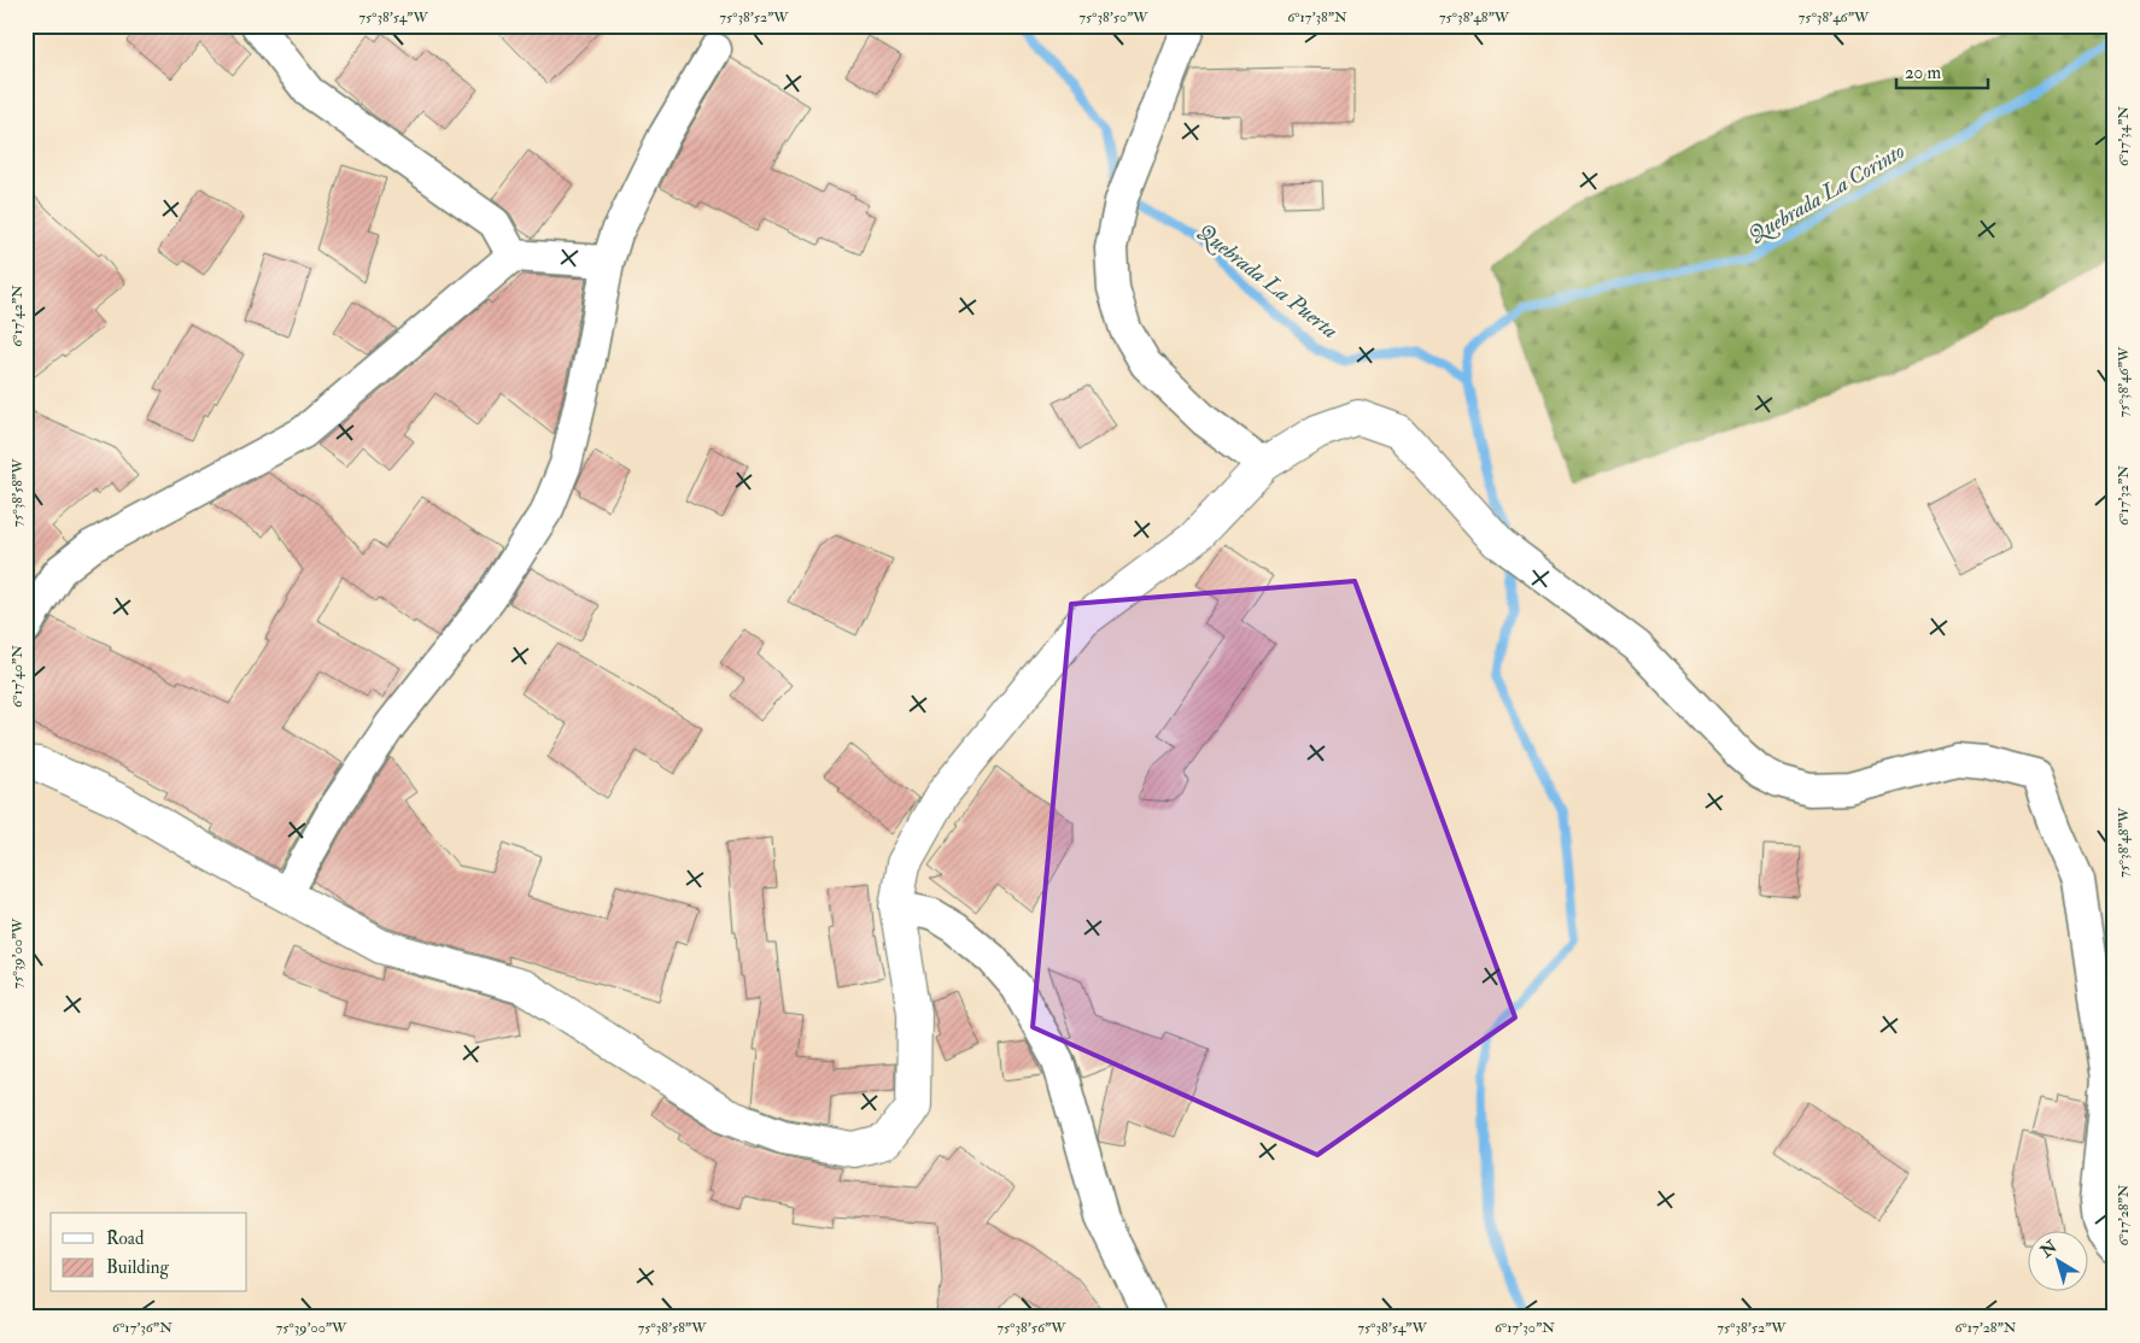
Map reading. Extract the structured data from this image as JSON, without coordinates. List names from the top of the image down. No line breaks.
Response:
{"water":["Quebrada La Corinto","Quebrada La Puerta"],"legend":["Road","Building"],"scale_bar":"20 m","north":"top left","coordinates":["75°38'54\"W","75°38'52\"W","75°38'50\"W","6°17'38\"N","75°38'48\"W","75°38'46\"W","6°17'34\"N","6°17'42\"N","75°38'58\"W","6°17'32\"N","6°17'40\"N","75°39'00\"W","6°17'28\"N","6°17'36\"N","75°38'56\"W","6°17'30\"N"]}
